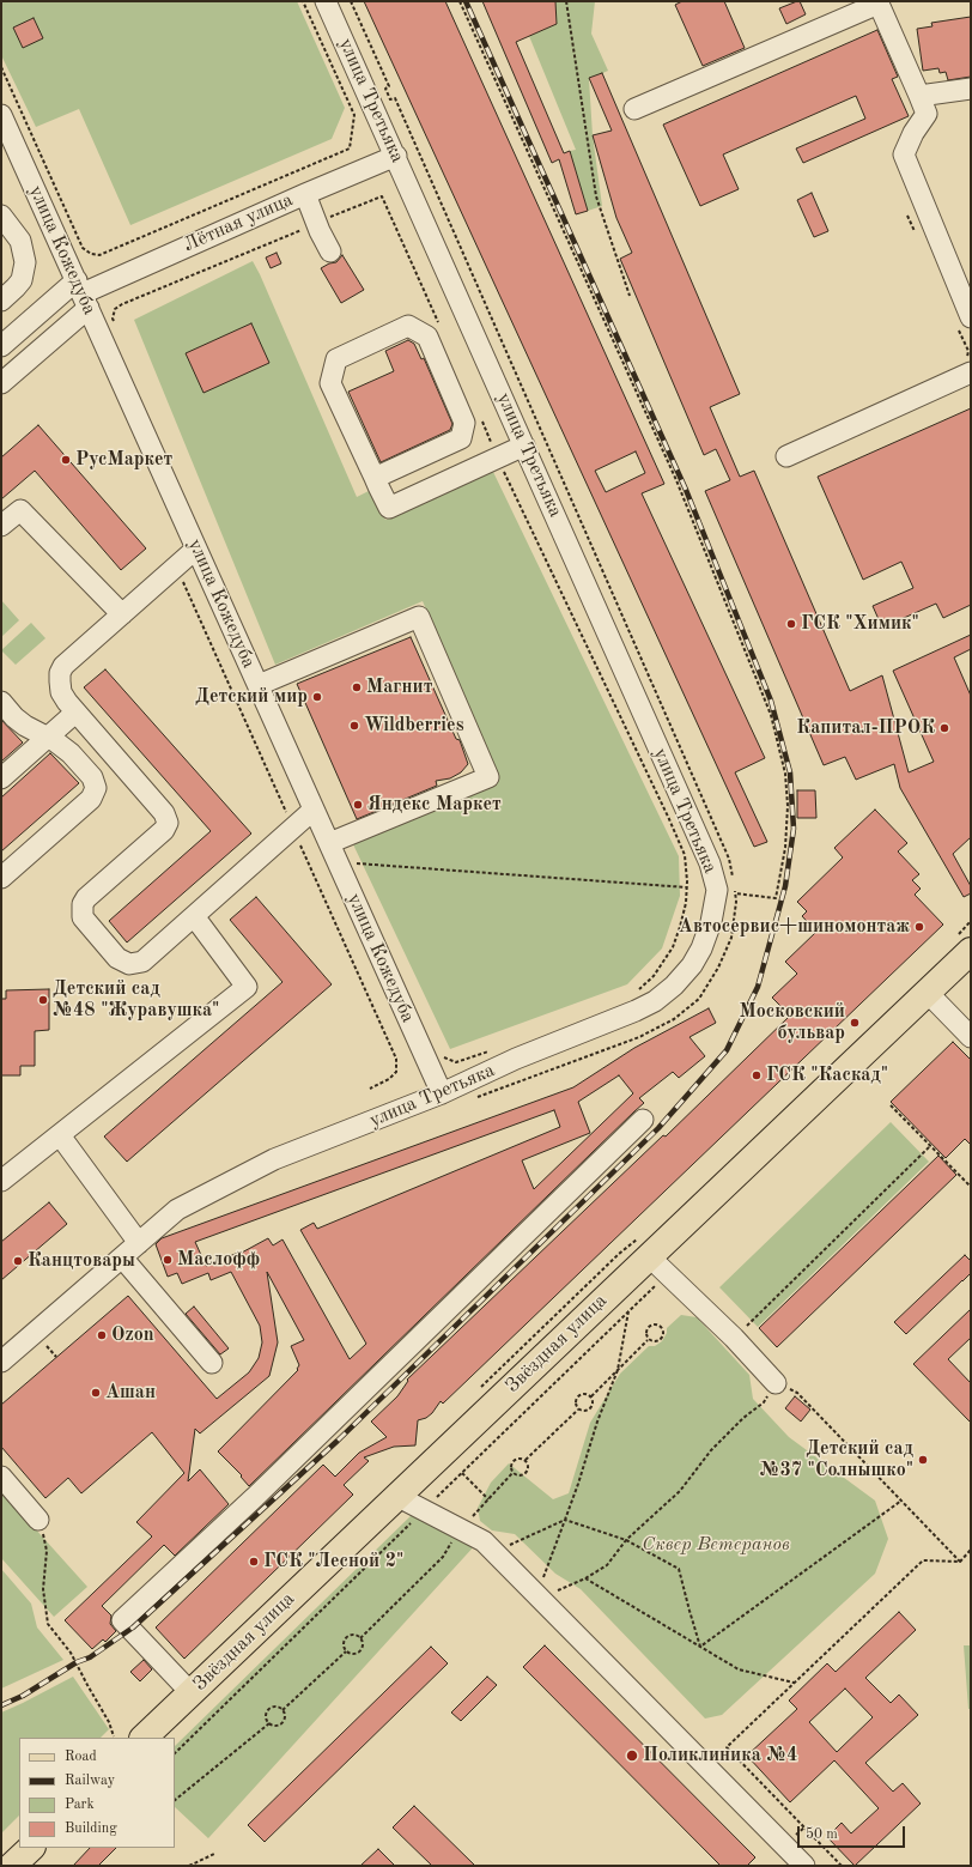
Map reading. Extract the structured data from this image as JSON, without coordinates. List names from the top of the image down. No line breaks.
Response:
{"streets":{"main road":["Звёздная улица"],"street":["улица Третьяка","Лётная улица","улица Кожедуба"]},"crossings":[["улица Третьяка","Лётная улица"],["улица Третьяка","улица Кожедуба"],["Лётная улица","улица Кожедуба"]],"parks":["Сквер Ветеранов"],"places":["РусМаркет","ГСК \"Химик\"","Магнит","Детский мир","Wildberries","Капитал-ПРОК","Яндекс Маркет","Автосервис+шиномонтаж","Детский сад №48 \"Журавушка\"","Московский бульвар","ГСК \"Каскад\"","Маслофф","Канцтовары","Ozon","Ашан","Детский сад №37 \"Солнышко\"","ГСК \"Лесной 2\"","Поликлиника №4"],"legend":["Road","Railway","Park","Building"],"scale_bar":"50 m"}
